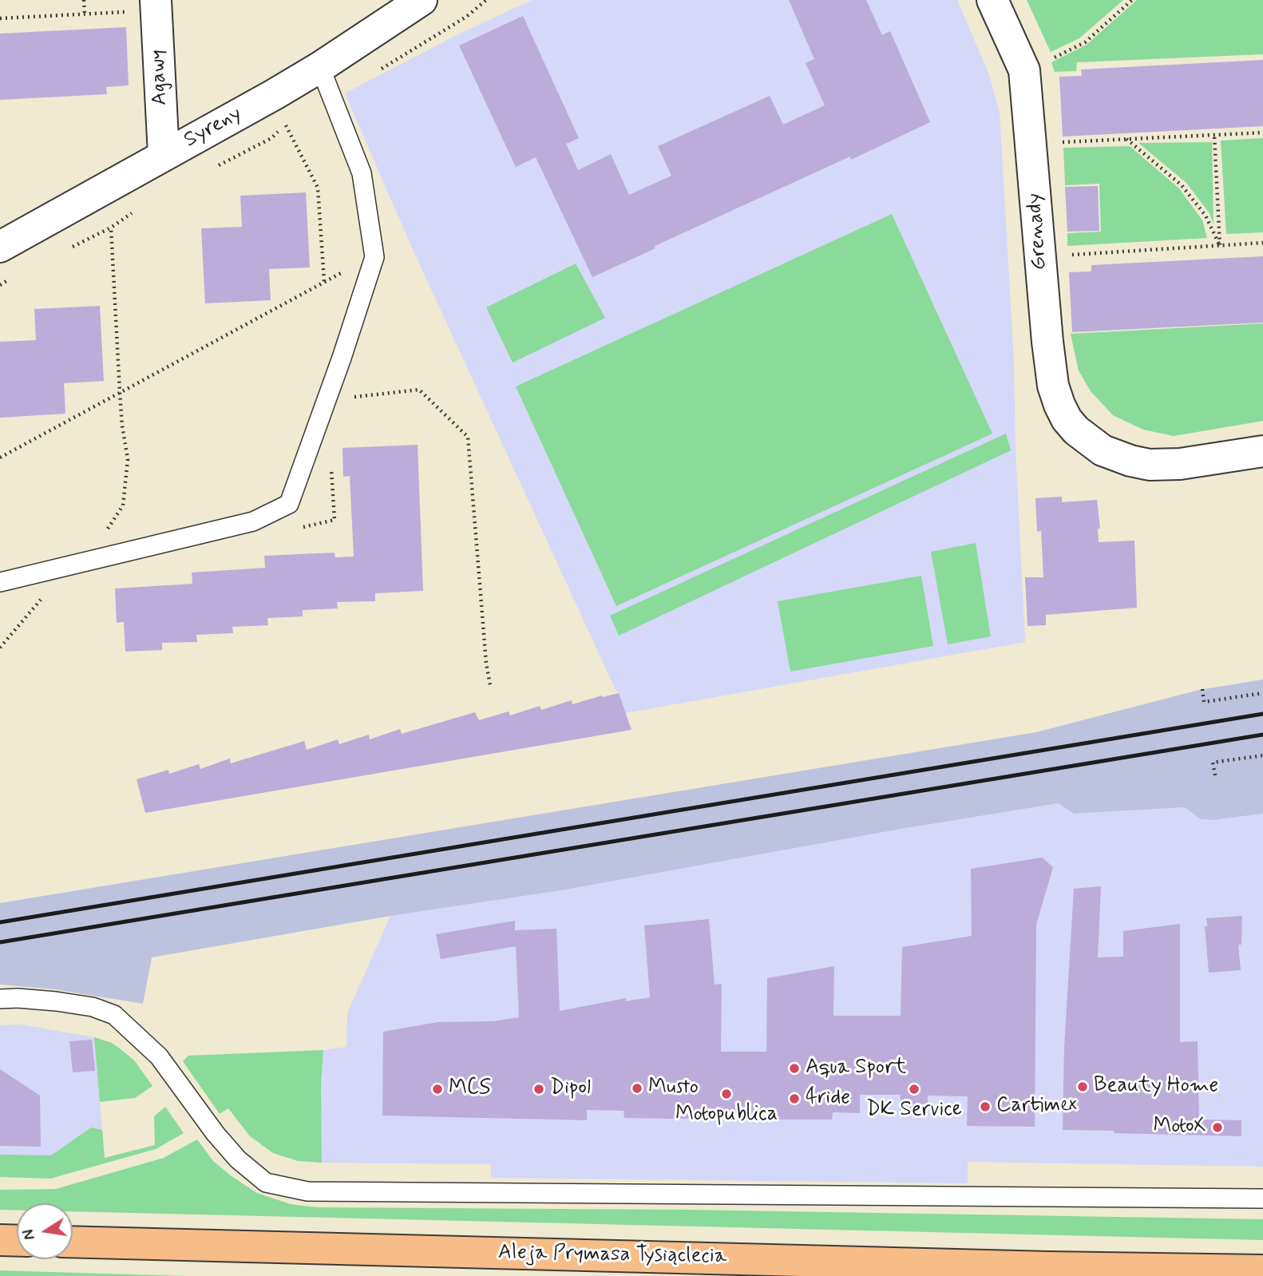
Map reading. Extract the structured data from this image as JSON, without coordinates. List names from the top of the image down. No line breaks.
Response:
{"streets":{"main road":["Aleja Prymasa Tysiąclecia"],"street":["Agawy","Syreny","Grenady"]},"crossings":[["Agawy","Syreny"]],"places":["Aqua Sport","Beauty Home","Musto","MCS","Dipol","DK Service","Motopublica","4ride","Cartimex","MotoX"],"north":"left"}
